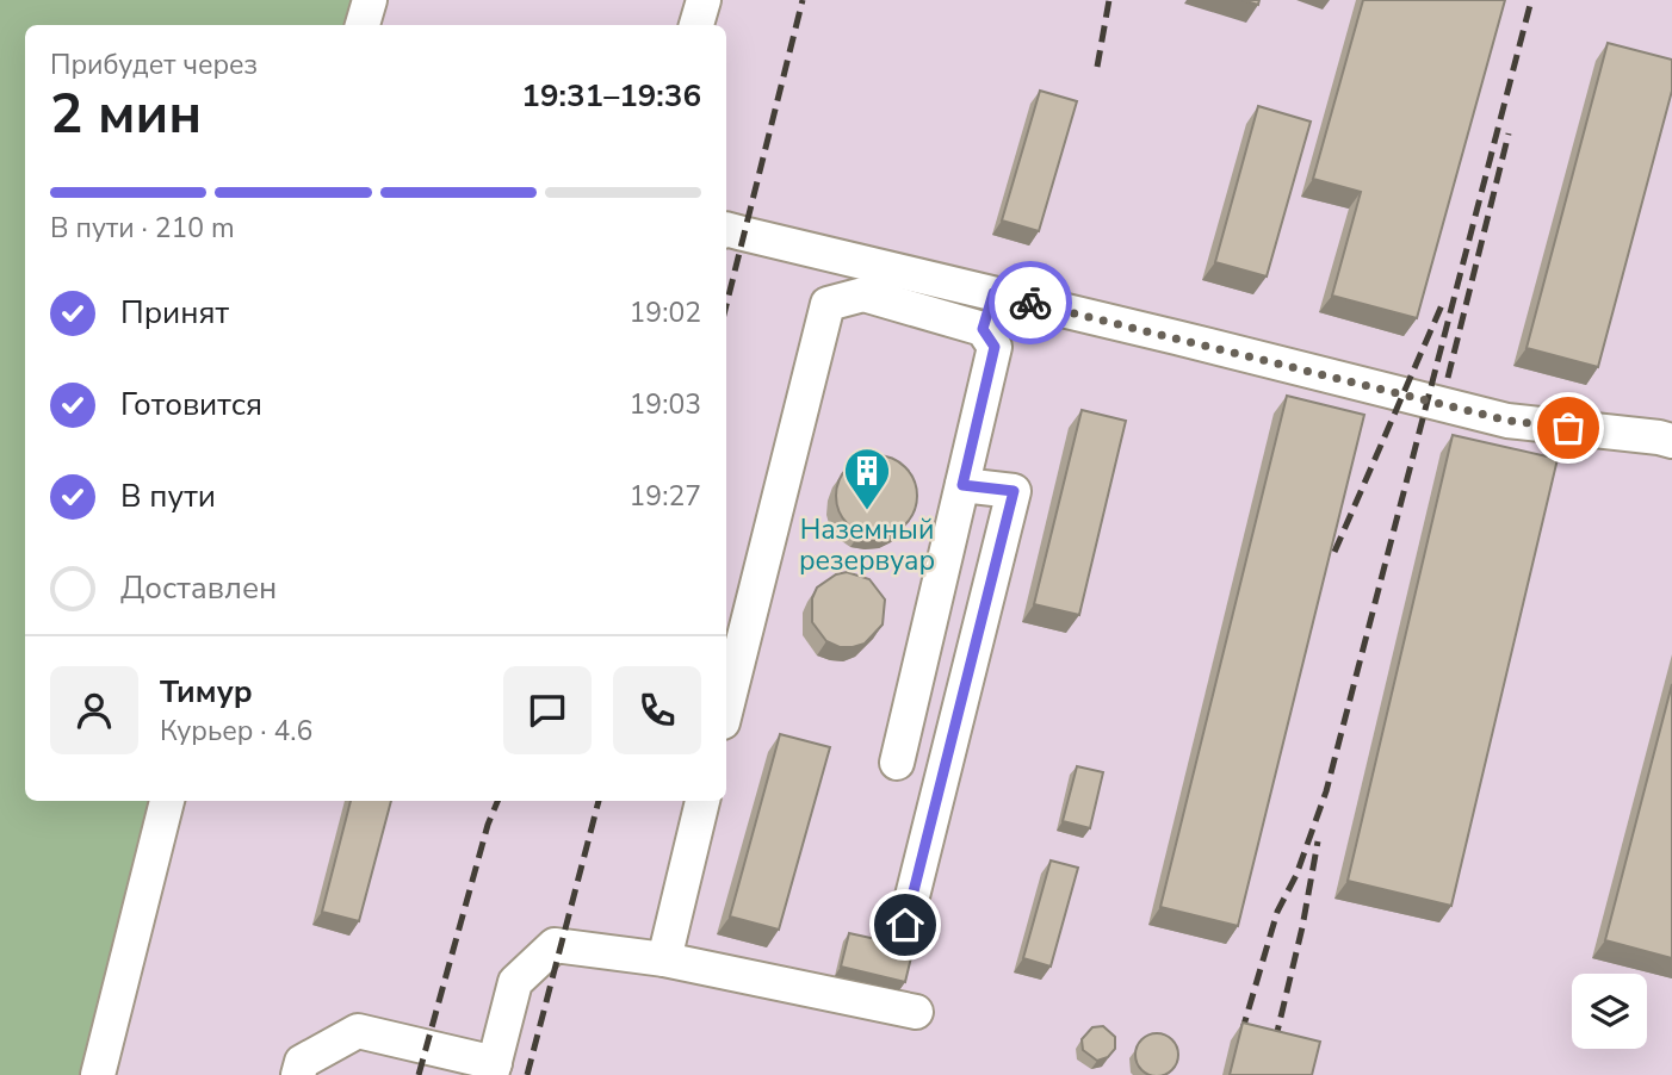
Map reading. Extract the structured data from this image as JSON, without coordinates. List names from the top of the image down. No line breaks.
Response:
{"places":{"building":["Наземный резервуар"]},"page":{"heading":["2 мин","Прибудет через","19:31–19:36"],"panel":["Тимур","Курьер · 4.6"],"bar":"В пути · 210 m","list":[["Принят","19:02"],["Готовится","19:03"],["В пути","19:27"],"Доставлен"]}}
